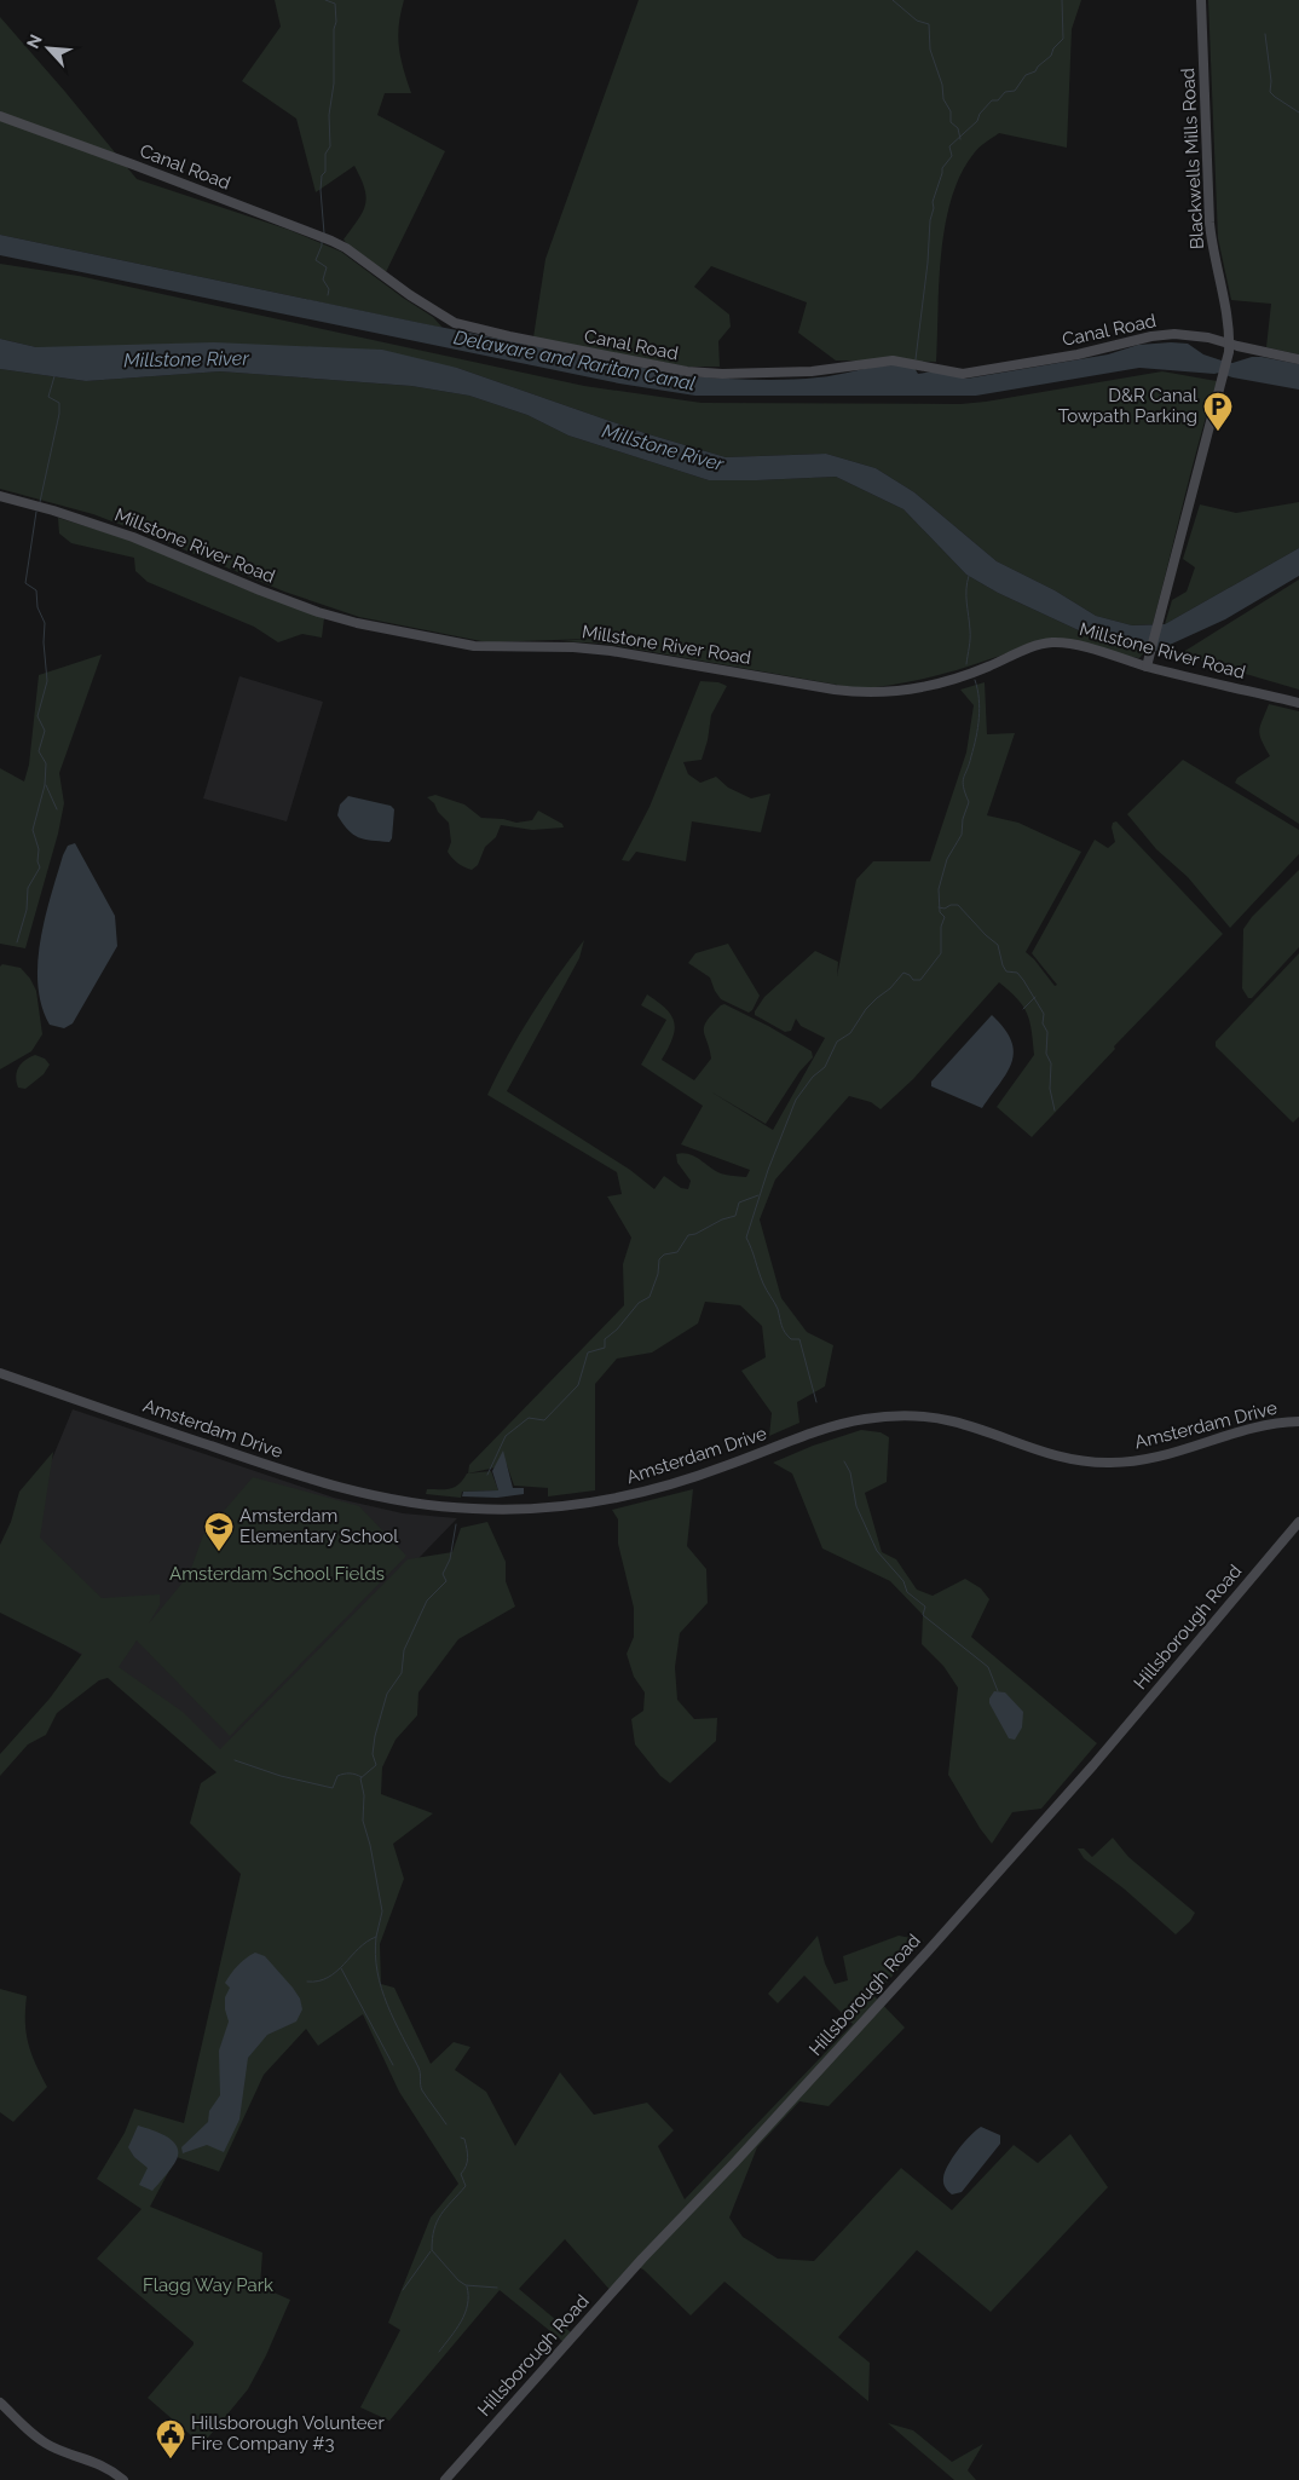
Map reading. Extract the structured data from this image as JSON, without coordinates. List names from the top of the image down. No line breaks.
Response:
{"streets":{"street":["Blackwells Mills Road","Canal Road","Millstone River Road","Amsterdam Drive","Hillsborough Road"]},"crossings":[["Blackwells Mills Road","Canal Road"],["Blackwells Mills Road","Millstone River Road"]],"water":["Millstone River","Delaware and Raritan Canal"],"parks":["Amsterdam School Fields","Flagg Way Park"],"places":{"parking":["D&R Canal Towpath Parking"],"school or university":["Amsterdam Elementary School"],"public building":["Hillsborough Volunteer Fire Company #3"]},"north":"top left"}
